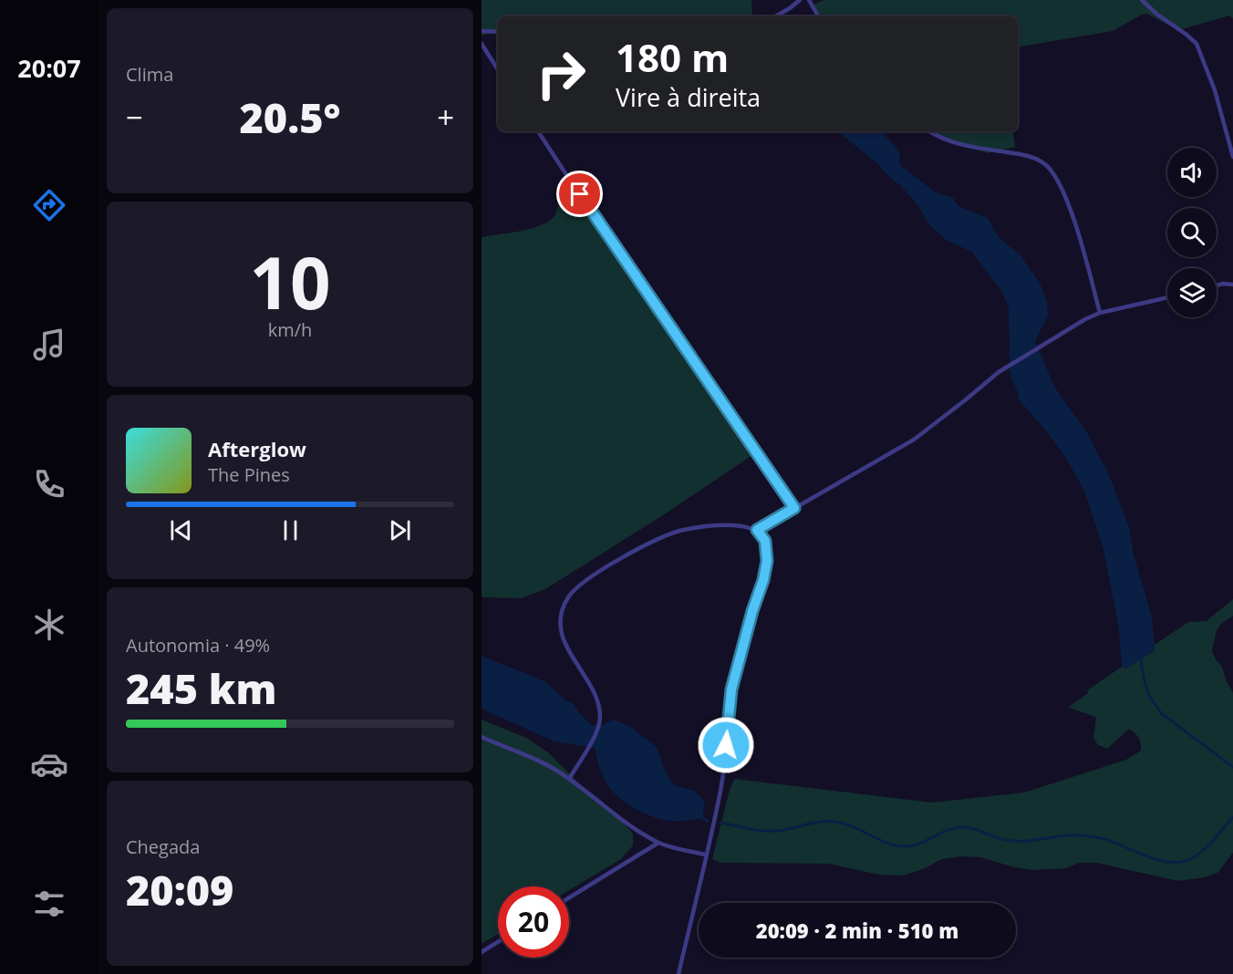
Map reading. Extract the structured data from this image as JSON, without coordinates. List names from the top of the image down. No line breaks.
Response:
{"page":{"tabs":"20:07","tile":["Clima",["10","km/h"],["Autonomia · 49%","245 km"],["Chegada","20:09"]],"turn":["180 m","Vire à direita"],"heat":["−","20.5°","+"],"song":["Afterglow","The Pines"],"limit":"20","trip":"20:09 · 2 min · 510 m"}}
